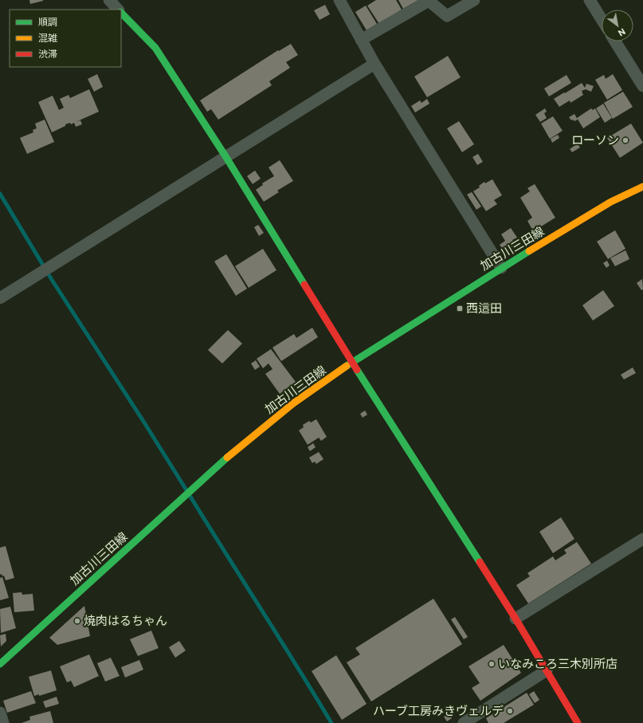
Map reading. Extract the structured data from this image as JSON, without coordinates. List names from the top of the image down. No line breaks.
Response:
{"streets":{"street":["加古川三田線"]},"places":{"other":["ローソン","焼肉はるちゃん","いなみころ三木別所店","ハーブ工房みきヴェルデ"],"transit":["西這田"]},"legend":["順調","混雑","渋滞"],"north":"bottom right"}
